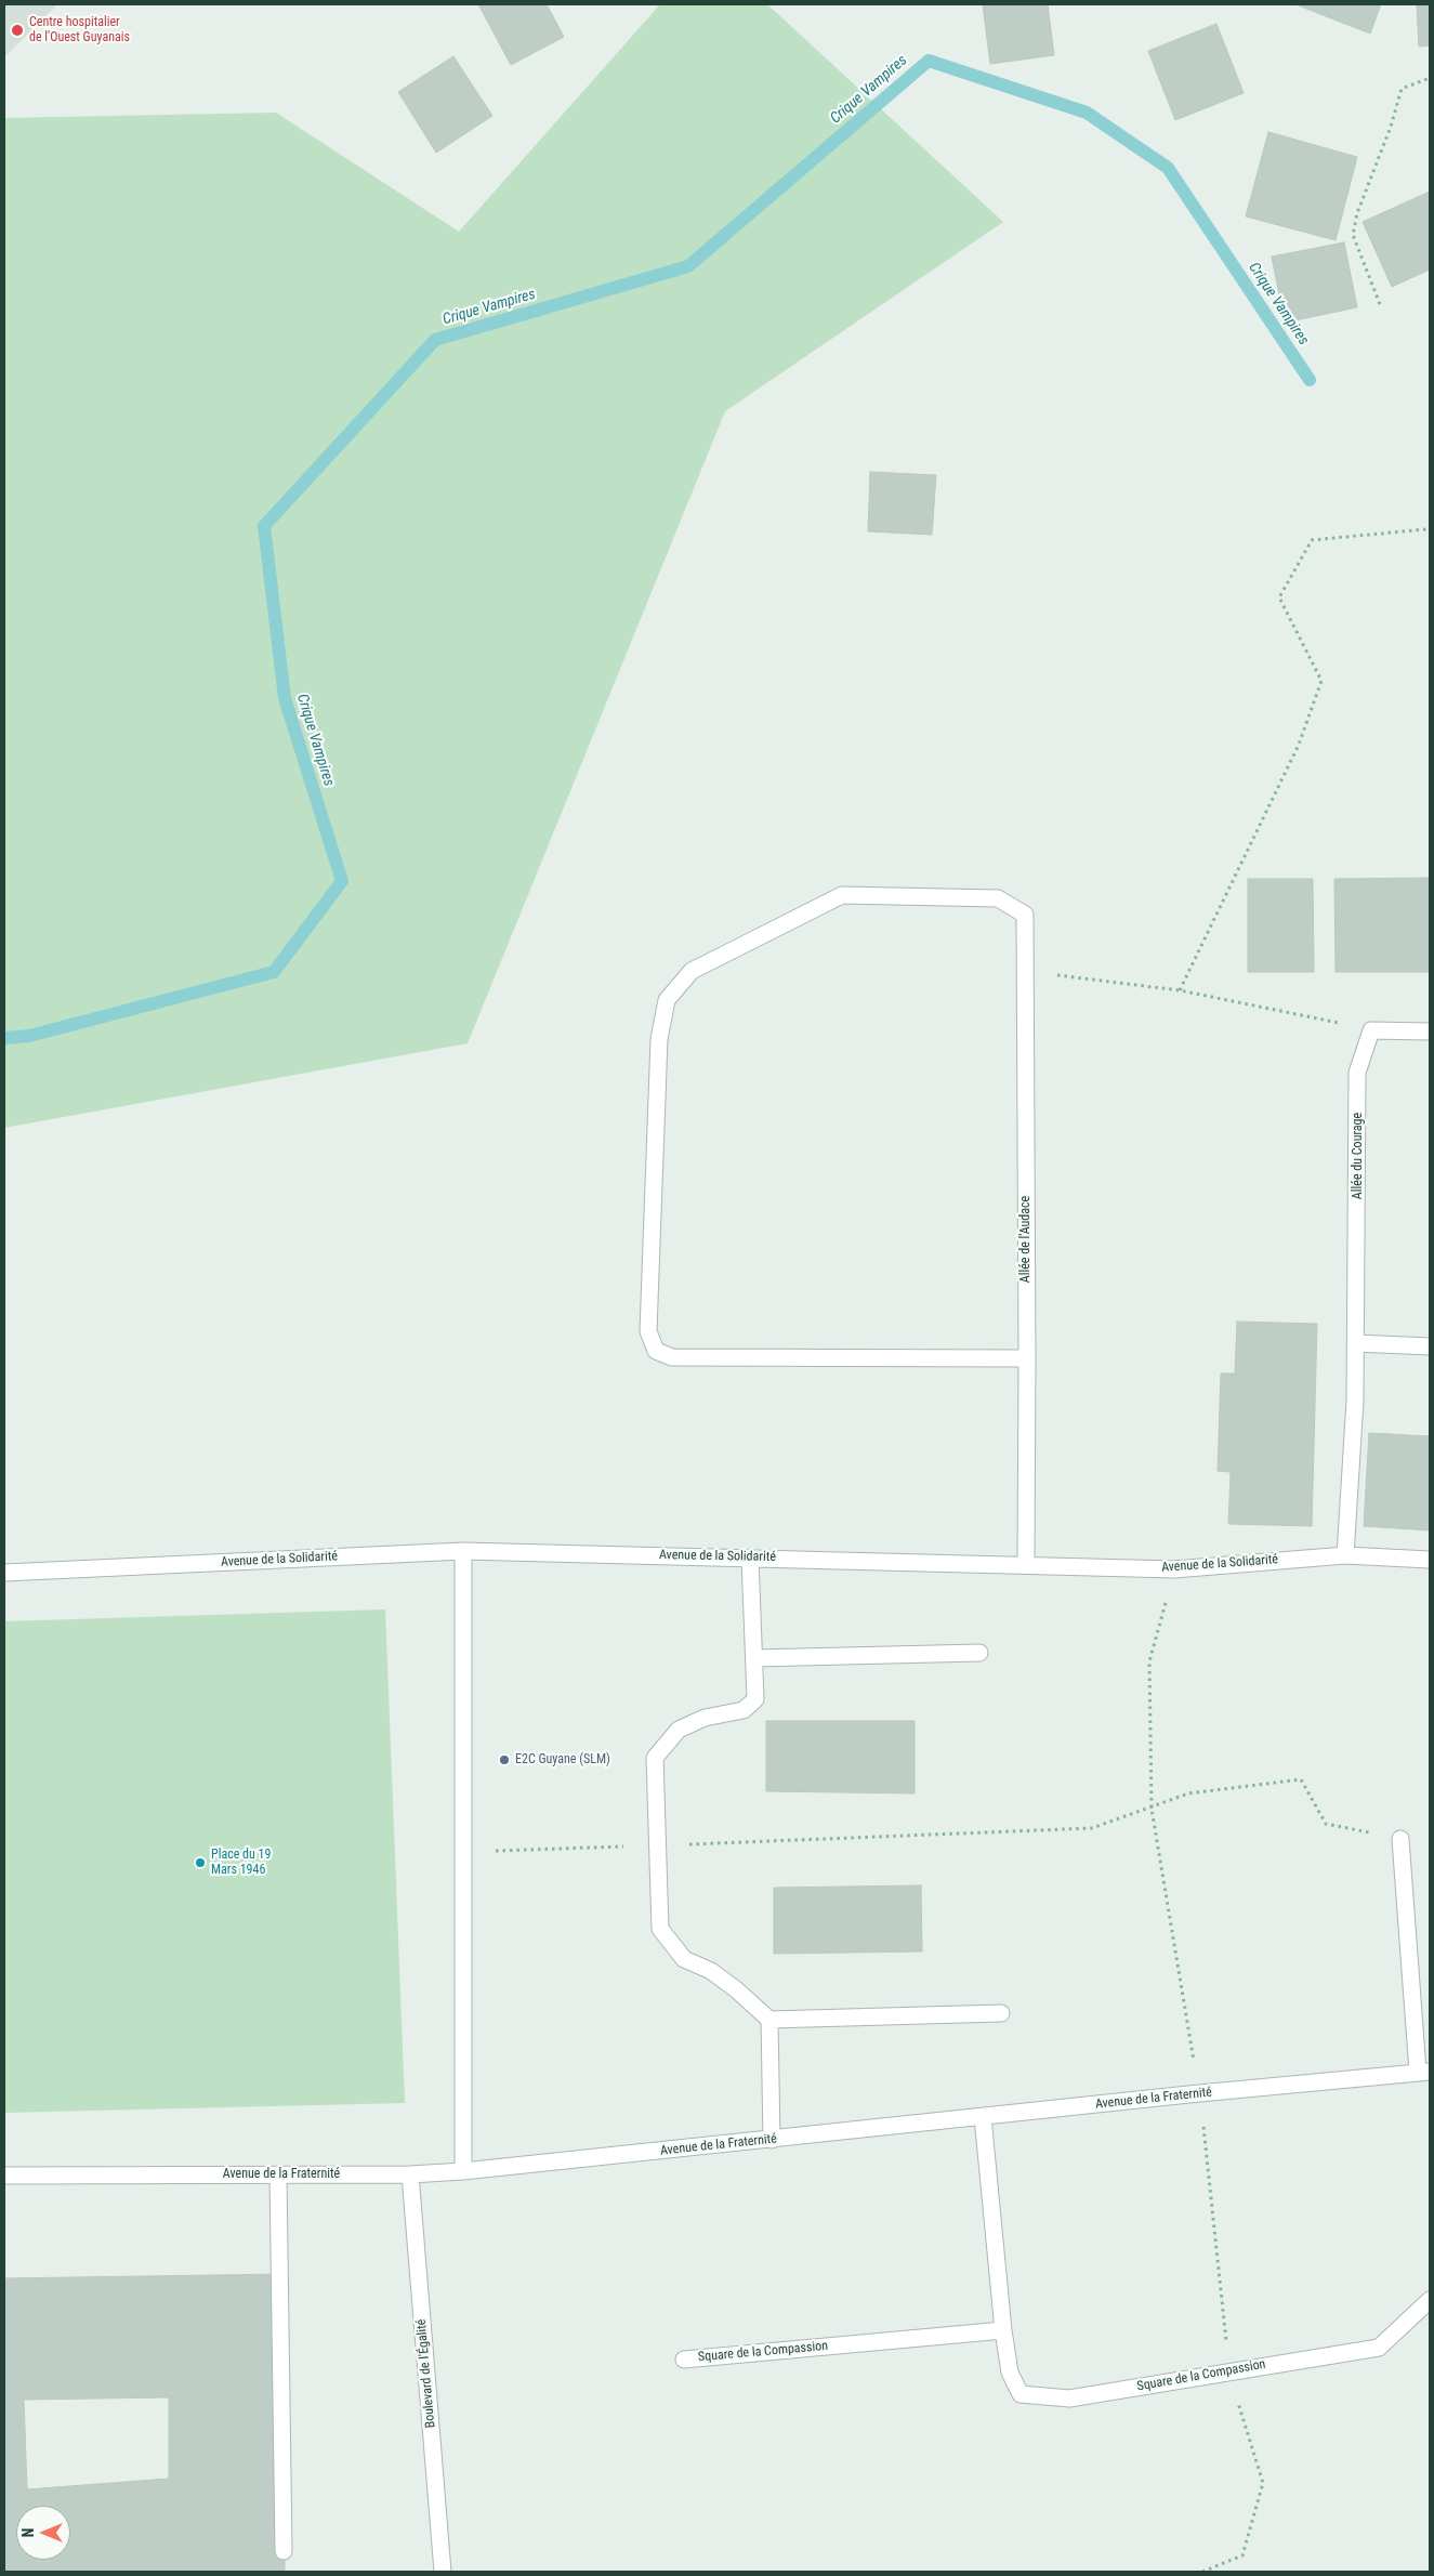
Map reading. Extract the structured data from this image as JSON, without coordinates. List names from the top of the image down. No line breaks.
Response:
{"streets":{"street":["Allée du Courage","Allée de l'Audace","Avenue de la Solidarité","Avenue de la Fraternité","Square de la Compassion","Boulevard de l'Égalité"]},"crossings":[["Allée du Courage","Avenue de la Solidarité"],["Allée de l'Audace","Avenue de la Solidarité"],["Avenue de la Fraternité","Square de la Compassion"],["Avenue de la Fraternité","Boulevard de l'Égalité"]],"water":["Crique Vampires"],"places":["Centre hospitalier de l'Ouest Guyanais","E2C Guyane (SLM)","Place du 19 Mars 1946"],"north":"left"}
